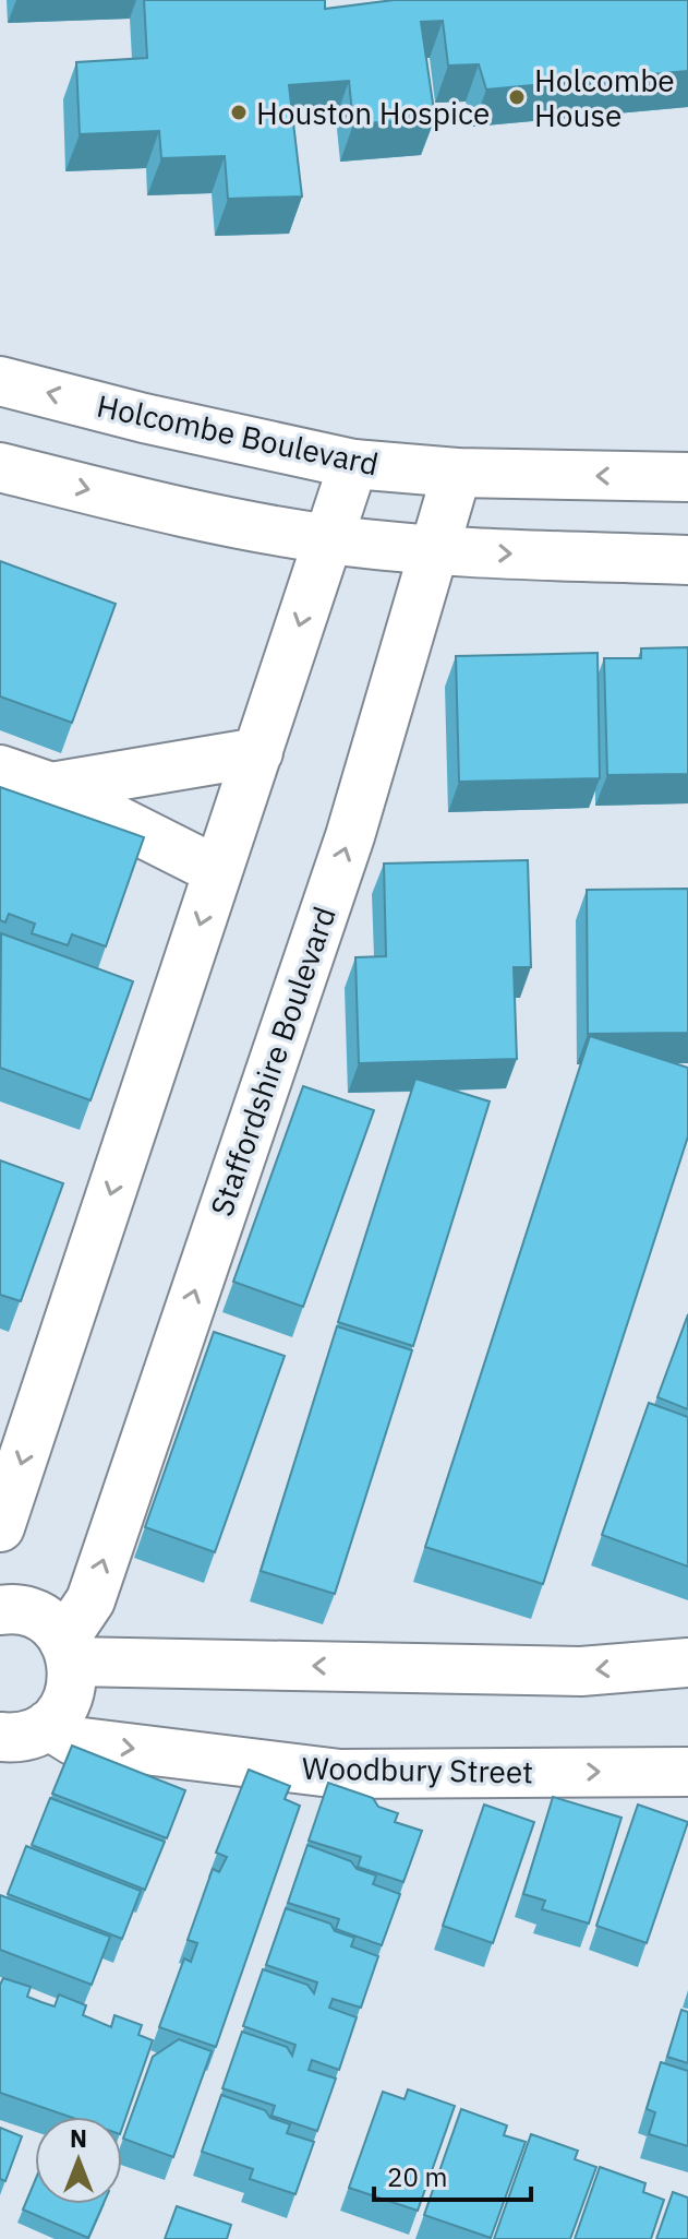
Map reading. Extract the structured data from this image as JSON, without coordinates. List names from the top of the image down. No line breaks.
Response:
{"streets":{"street":["Holcombe Boulevard","Staffordshire Boulevard","Woodbury Street"]},"crossings":[["Holcombe Boulevard","Staffordshire Boulevard"]],"places":["Holcombe House","Houston Hospice"],"scale_bar":"20 m","north":"top"}
